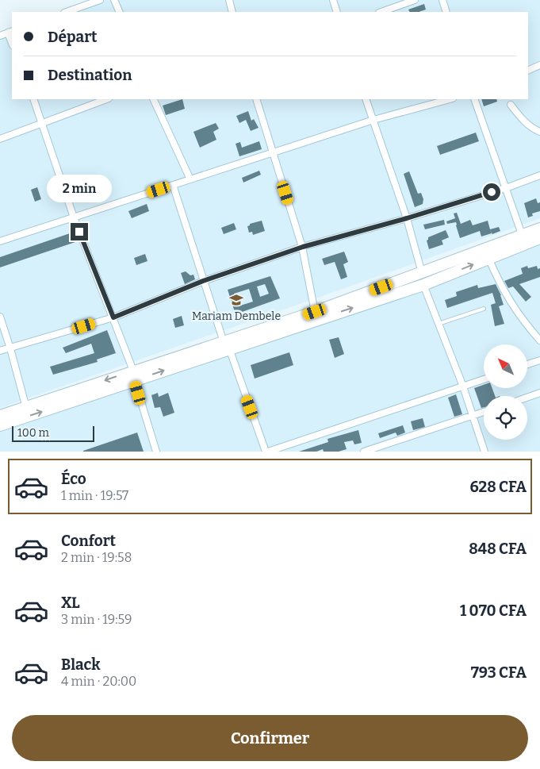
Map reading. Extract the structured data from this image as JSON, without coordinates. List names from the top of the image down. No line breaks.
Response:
{"places":{"school or university":["Mariam Dembele"]},"scale_bar":"100 m","north":"top left","page":{"banner":["Départ","Destination"],"bubble":"2 min","scale":"100 m","list":[{"name":"Éco","note":"1 min · 19:57","value":"628 CFA"},{"name":"Confort","note":"2 min · 19:58","value":"848 CFA"},{"name":"XL","note":"3 min · 19:59","value":"1 070 CFA"},{"name":"Black","note":"4 min · 20:00","value":"793 CFA"}],"buttons":"Confirmer"}}
